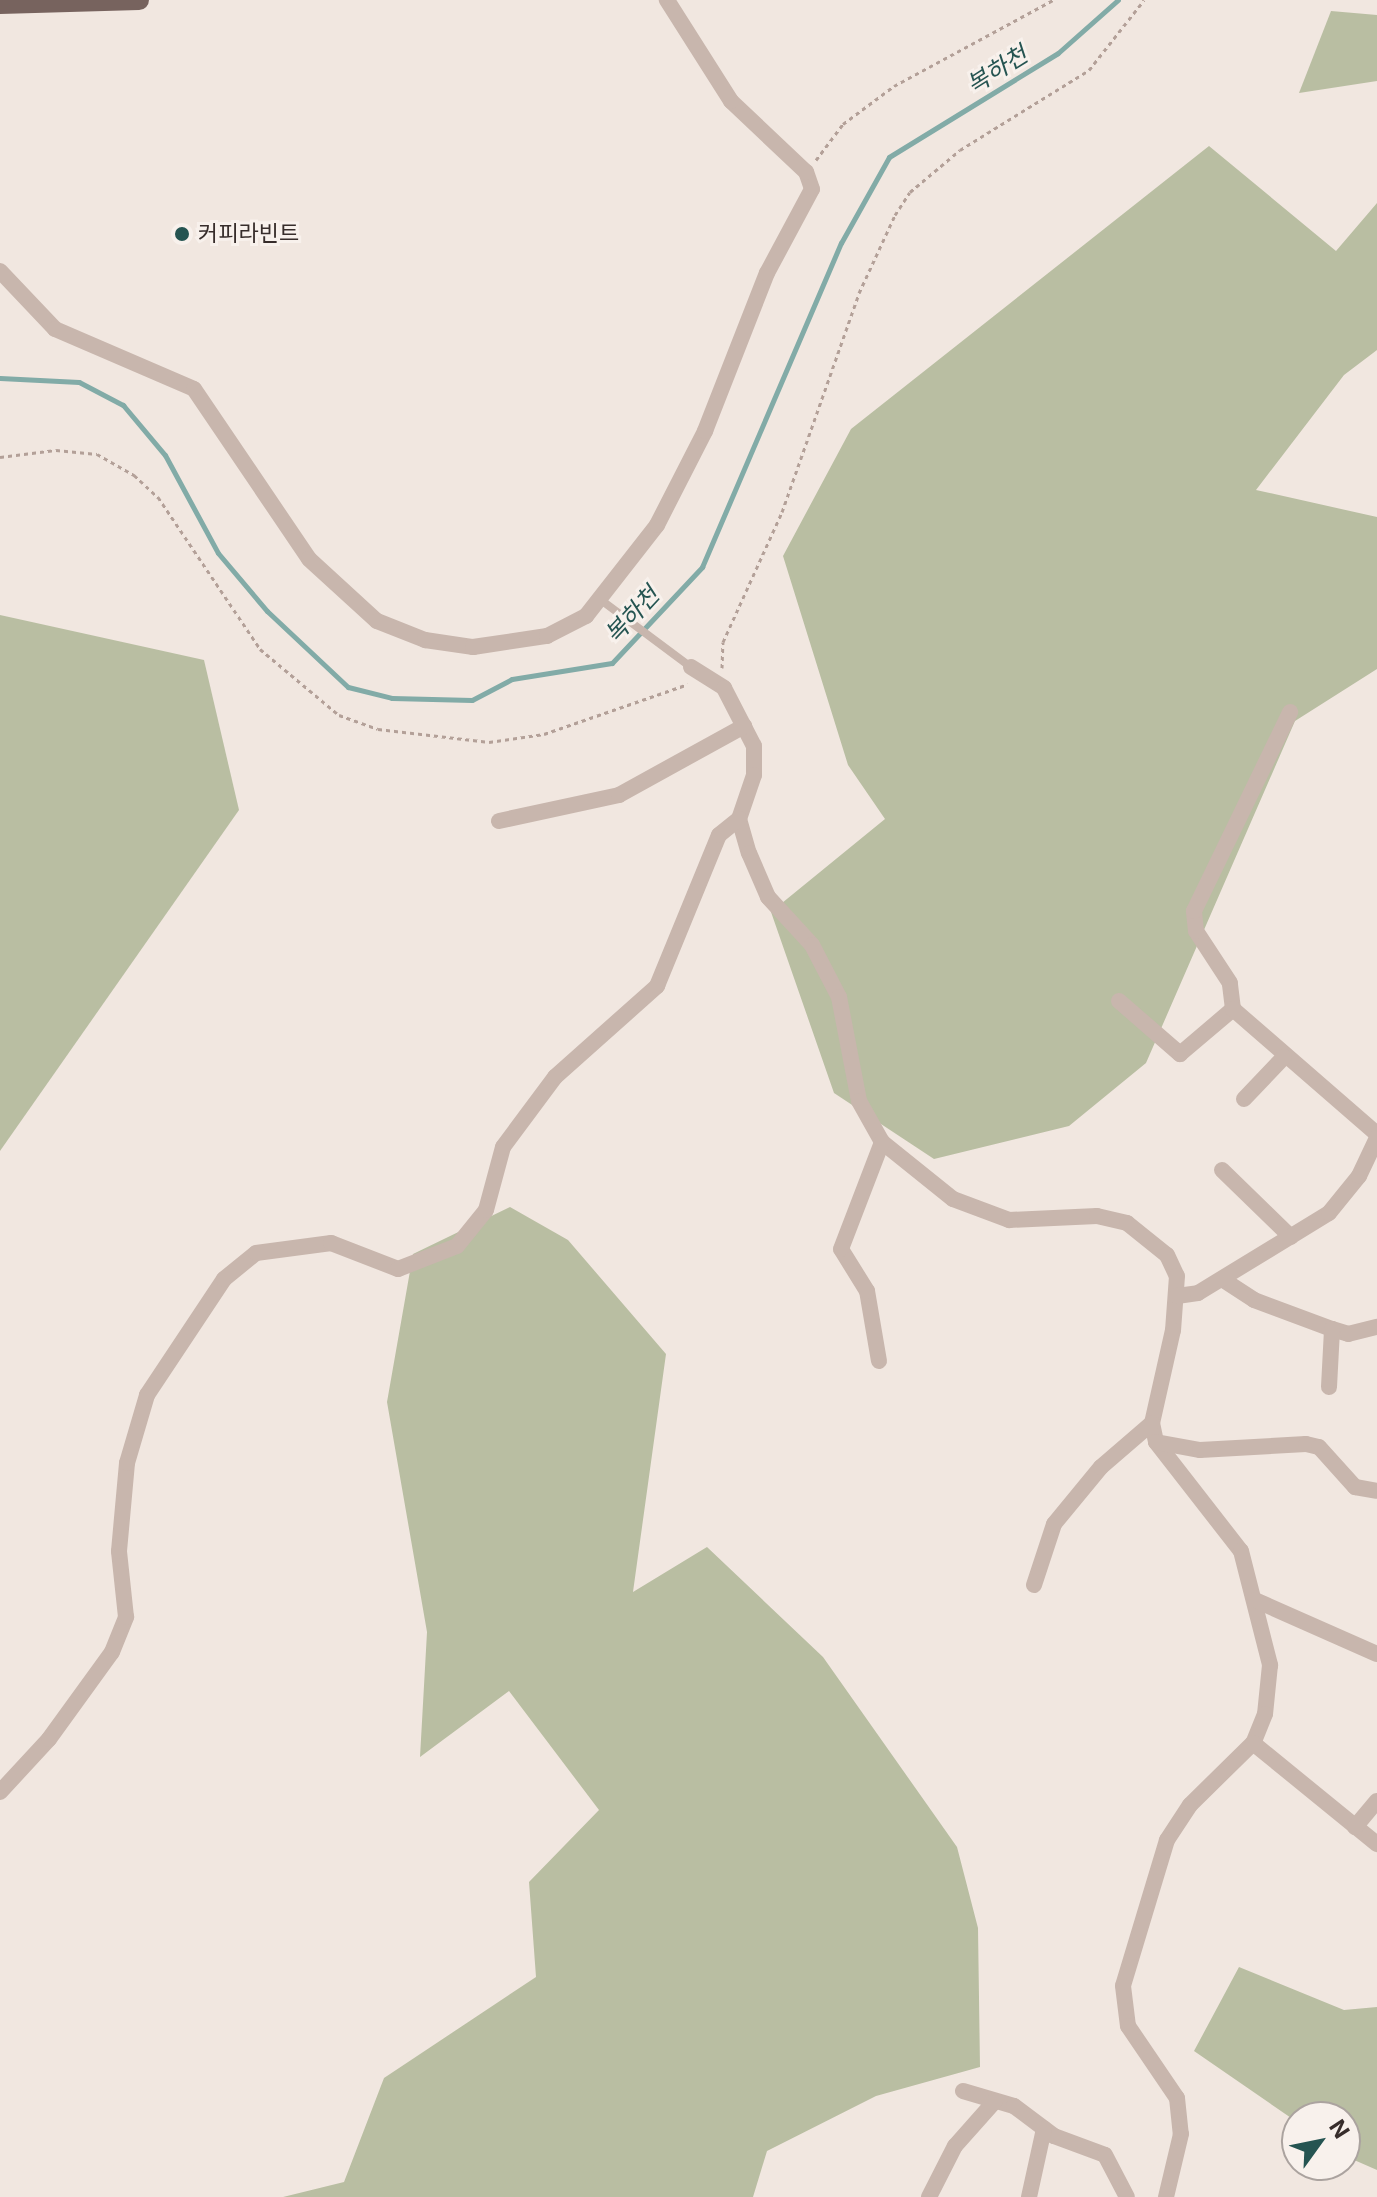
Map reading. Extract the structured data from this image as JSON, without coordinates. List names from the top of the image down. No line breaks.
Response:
{"water":["복하천"],"places":["커피라빈트"],"north":"top right"}
